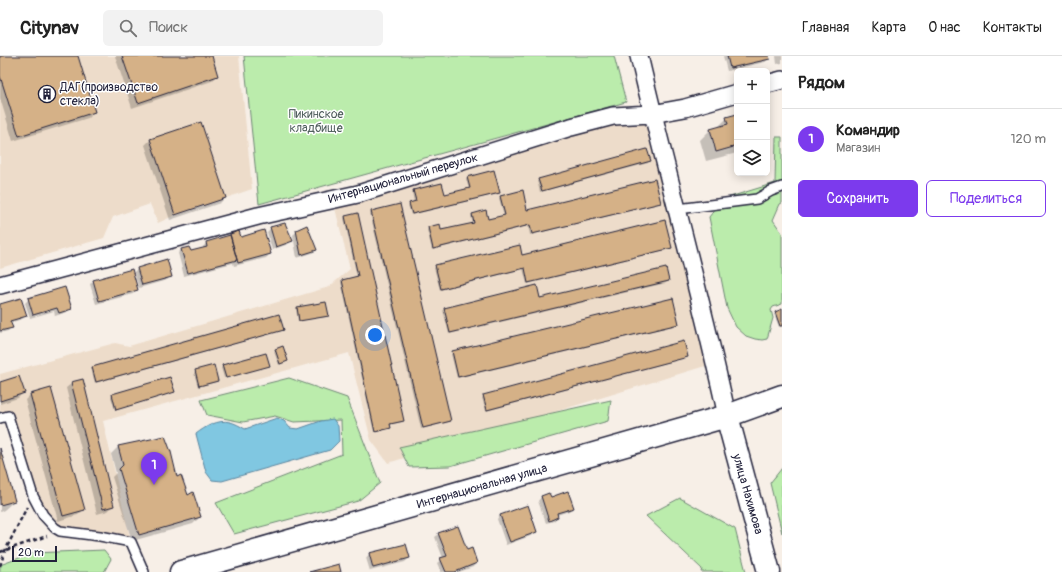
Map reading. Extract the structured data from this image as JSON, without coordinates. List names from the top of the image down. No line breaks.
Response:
{"streets":{"main road":["Интернациональная улица","улица Нахимова"],"street":["Интернациональный переулок"]},"crossings":[["Интернациональная улица","улица Нахимова"]],"parks":["Пикинское кладбище"],"places":{"building":["ДАГ(производство стекла)"]},"scale_bar":"20 m","page":{"header":"Citynav","search":"Поиск","nav":["Главная","Карта","О нас","Контакты"],"heading":"Рядом","map_buttons":["+","−"],"list":[{"mark":"1","name":"Командир","note":"Магазин","value":"120 m"}],"buttons":["Сохранить","Поделиться"],"pins":"1","scale":"20 m"}}
